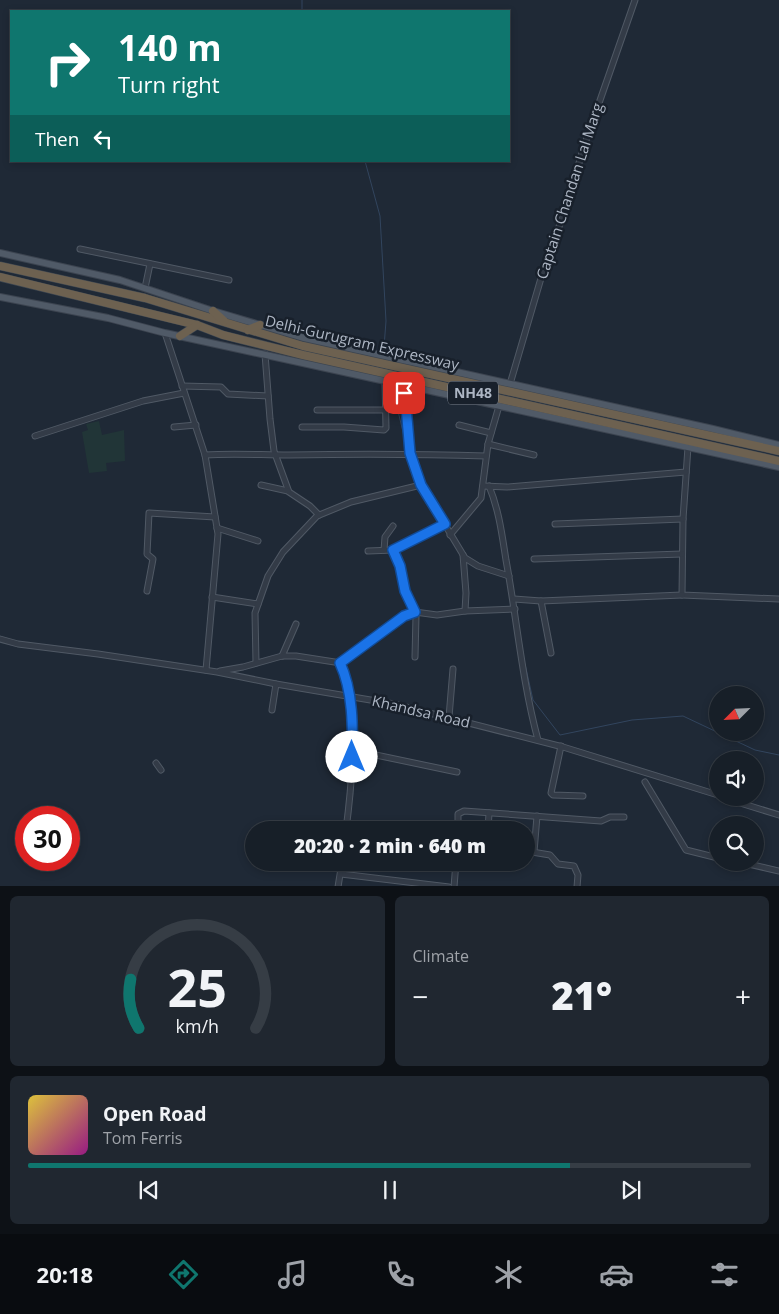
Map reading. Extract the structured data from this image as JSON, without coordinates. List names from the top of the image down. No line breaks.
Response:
{"streets":{"highway":["Delhi-Gurugram Expressway","NH48"],"street":["Captain Chandan Lal Marg","Khandsa Road"]},"north":"bottom left","page":{"turn":["140 m","Turn right"],"then":"Then","limit":"30","trip":"20:20 · 2 min · 640 m","tile":"Climate","heat":["−","21°","+"],"song":["Open Road","Tom Ferris"],"tabs":"20:18","gauge":["25","km/h"]}}
